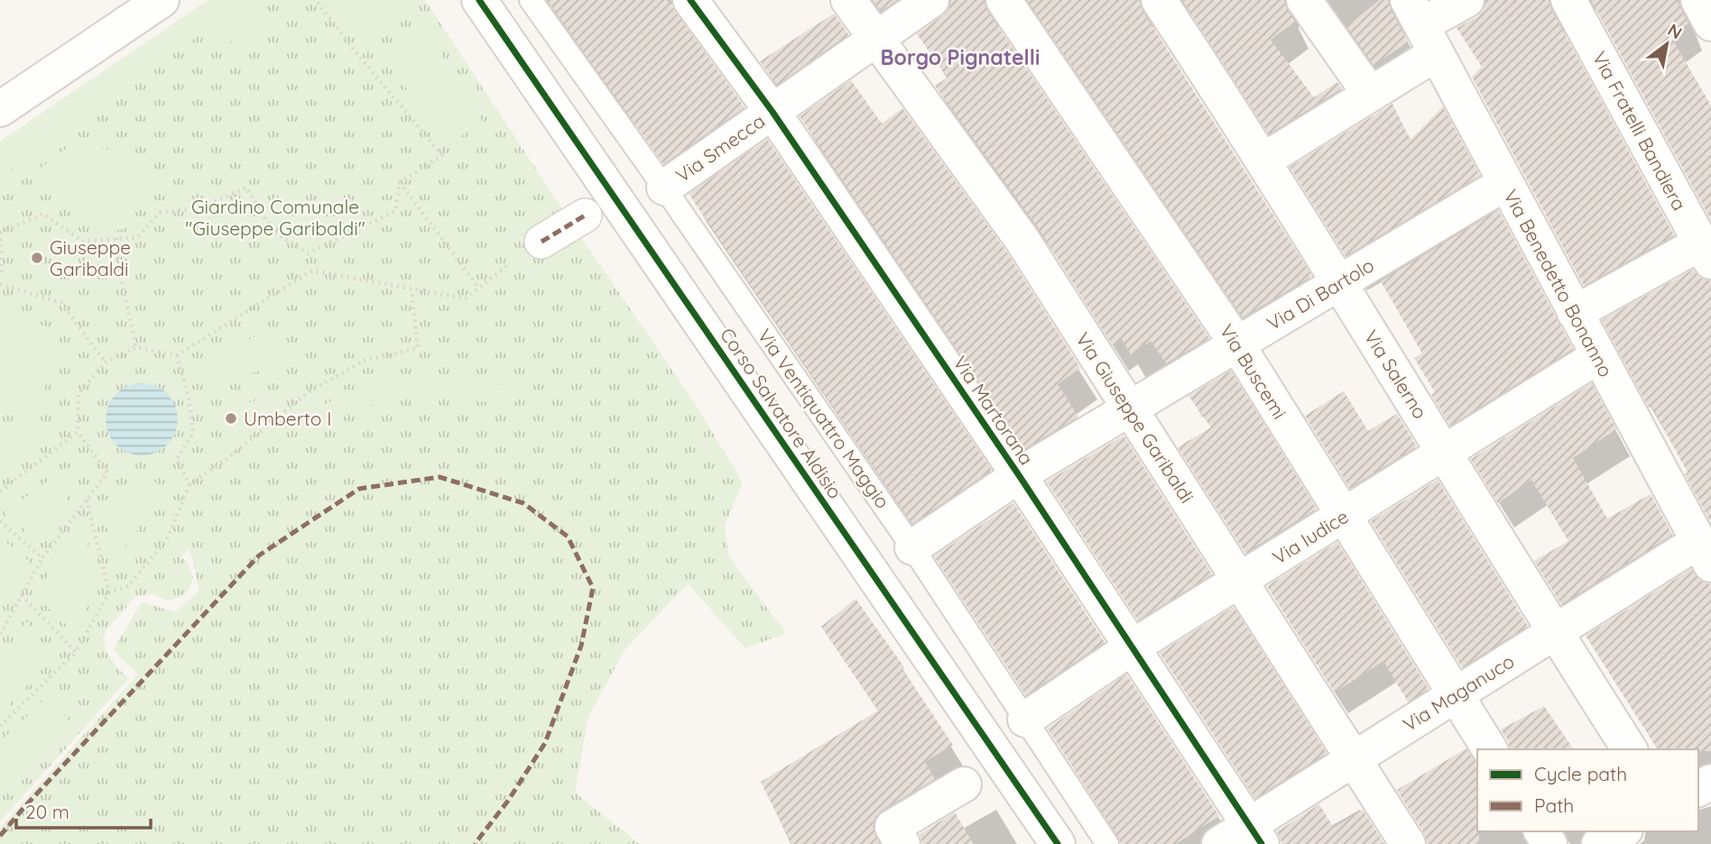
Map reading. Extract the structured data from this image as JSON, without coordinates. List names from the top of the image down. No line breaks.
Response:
{"streets":{"street":["Via Fratelli Bandiera","Via Smecca","Via Benedetto Bonanno","Via Di Bartolo","Via Buscemi","Via Salerno","Via Martorana","Corso Salvatore Aldisio","Via Giuseppe Garibaldi","Via Iudice","Via Maganuco"],"lane":["Via Ventiquattro Maggio"]},"crossings":[["Via Smecca","Via Martorana"],["Via Smecca","Via Giuseppe Garibaldi"],["Via Smecca","Via Ventiquattro Maggio"],["Via Benedetto Bonanno","Via Di Bartolo"],["Via Benedetto Bonanno","Via Iudice"],["Via Benedetto Bonanno","Via Maganuco"],["Via Di Bartolo","Via Buscemi"],["Via Di Bartolo","Via Salerno"],["Via Di Bartolo","Via Martorana"],["Via Di Bartolo","Via Giuseppe Garibaldi"],["Via Di Bartolo","Via Ventiquattro Maggio"],["Via Buscemi","Via Iudice"],["Via Buscemi","Via Maganuco"],["Via Salerno","Via Iudice"],["Via Salerno","Via Maganuco"],["Via Martorana","Via Iudice"],["Via Martorana","Via Maganuco"],["Via Giuseppe Garibaldi","Via Iudice"],["Via Giuseppe Garibaldi","Via Maganuco"],["Via Ventiquattro Maggio","Via Iudice"]],"districts":["Borgo Pignatelli"],"parks":["Giardino Comunale \"Giuseppe Garibaldi\""],"places":["Giuseppe Garibaldi","Umberto I"],"legend":["Cycle path","Path"],"scale_bar":"20 m","north":"top right"}
